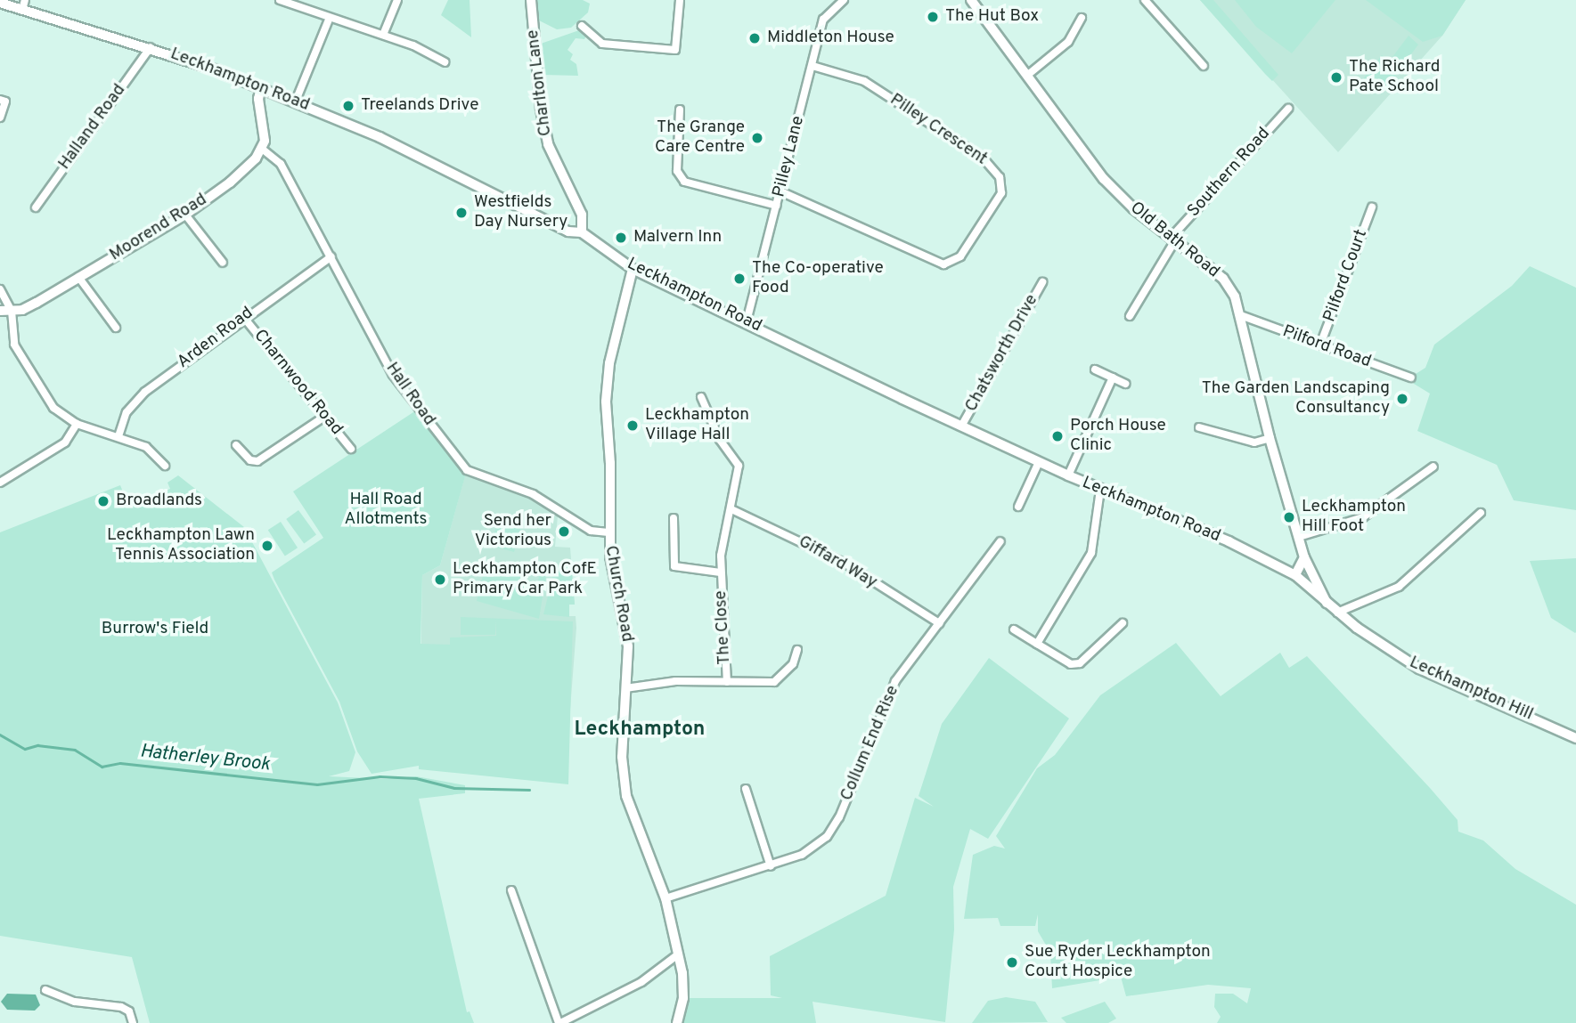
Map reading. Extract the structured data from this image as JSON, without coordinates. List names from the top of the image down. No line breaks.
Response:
{"streets":{"street":["Leckhampton Road","Charlton Lane","Halland Road","Pilley Crescent","Pilley Lane","Southern Road","Moorend Road","Old Bath Road","Pilford Court","Arden Road","Pilford Road","Chatsworth Drive","Charnwood Road","Hall Road","Giffard Way","Church Road","The Close","Leckhampton Hill","Collum End Rise"]},"crossings":[["Leckhampton Road","Charlton Lane"],["Leckhampton Road","Halland Road"],["Leckhampton Road","Pilley Lane"],["Leckhampton Road","Old Bath Road"],["Leckhampton Road","Chatsworth Drive"],["Leckhampton Road","Church Road"],["Leckhampton Road","Leckhampton Hill"],["Pilley Crescent","Pilley Lane"],["Southern Road","Old Bath Road"],["Moorend Road","Hall Road"],["Old Bath Road","Pilford Road"],["Pilford Court","Pilford Road"],["Arden Road","Charnwood Road"],["Arden Road","Hall Road"],["Hall Road","Church Road"],["Giffard Way","The Close"],["Giffard Way","Collum End Rise"],["Church Road","The Close"],["Church Road","Collum End Rise"]],"districts":["Leckhampton"],"water":["Hatherley Brook"],"parks":["Hall Road Allotments","Burrow's Field"],"places":["The Hut Box","Middleton House","The Richard Pate School","Treelands Drive","The Grange Care Centre","Westfields Day Nursery","Malvern Inn","The Co-operative Food","The Garden Landscaping Consultancy","Leckhampton Village Hall","Porch House Clinic","Broadlands","Leckhampton Hill Foot","Send her Victorious","Leckhampton Lawn Tennis Association","Leckhampton CofE Primary Car Park","Sue Ryder Leckhampton Court Hospice"]}
